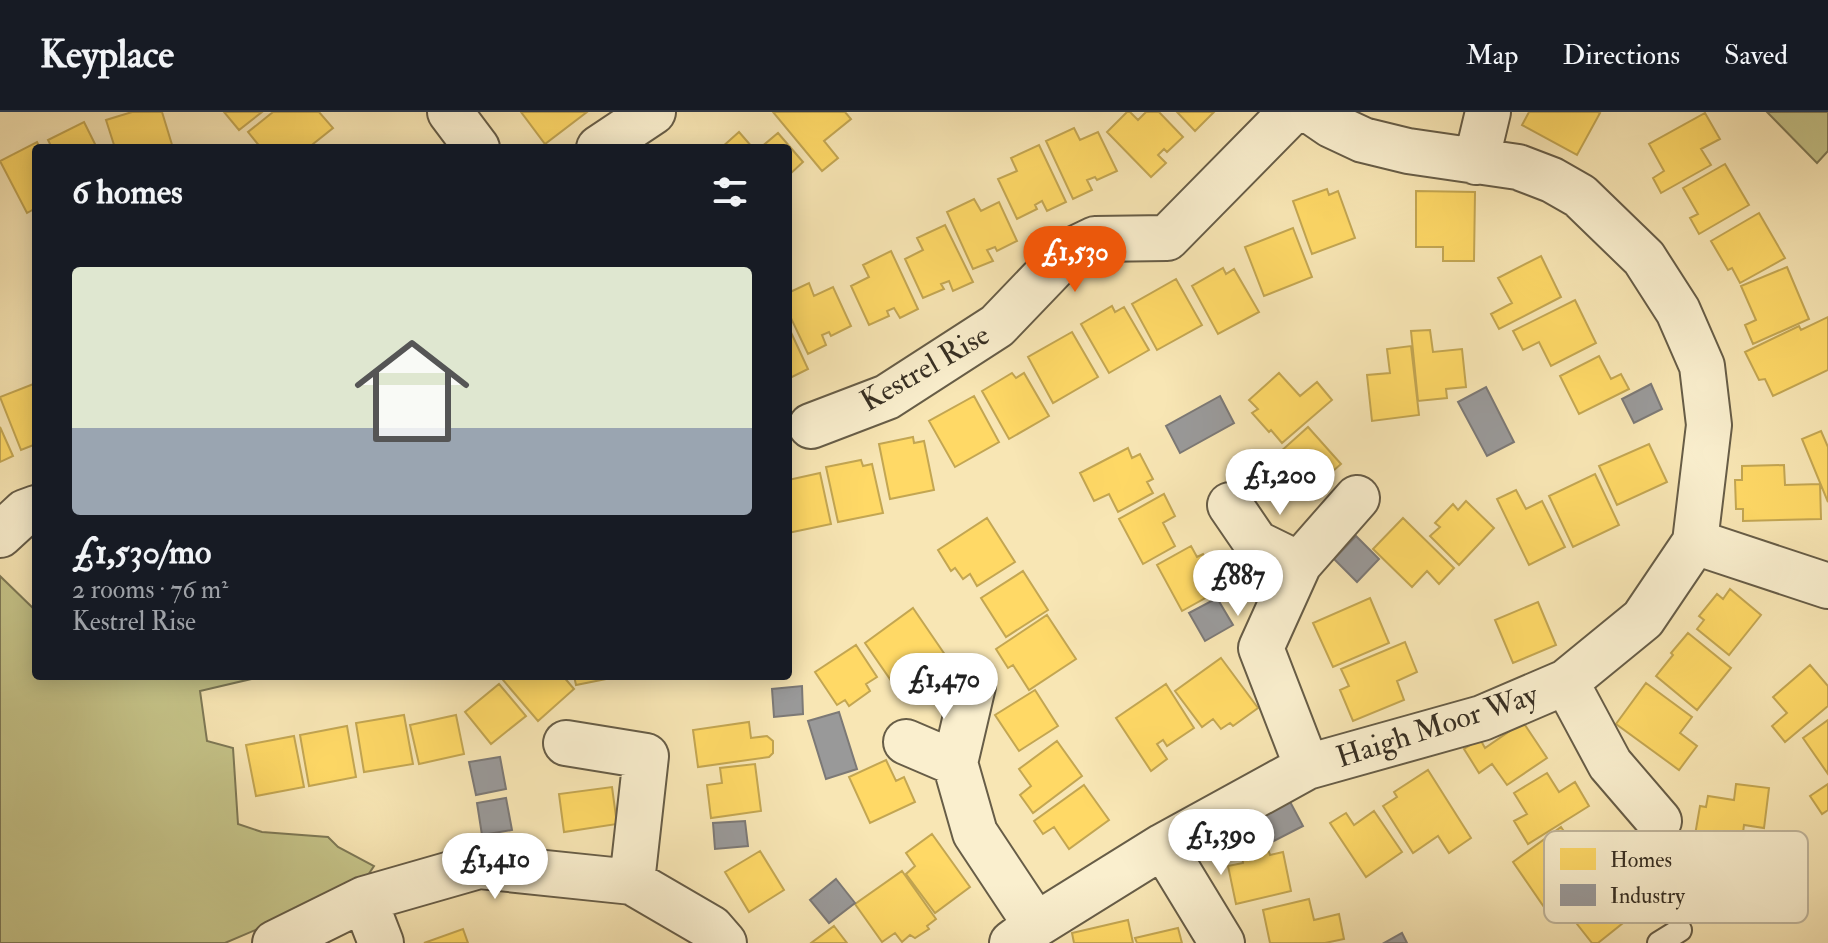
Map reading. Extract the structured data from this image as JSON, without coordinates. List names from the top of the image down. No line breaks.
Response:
{"streets":{"street":["Kestrel Rise","Haigh Moor Way"]},"legend":["Homes","Industry"],"page":{"header":"Keyplace","nav":["Map","Directions","Saved"],"heading":"6 homes","price":["£1,530","£1,200","£887","£1,470","£1,390","£1,410"],"list":[{"name":"£1,530/mo","note":"2 rooms · 76 m² · Kestrel Rise"}]}}
